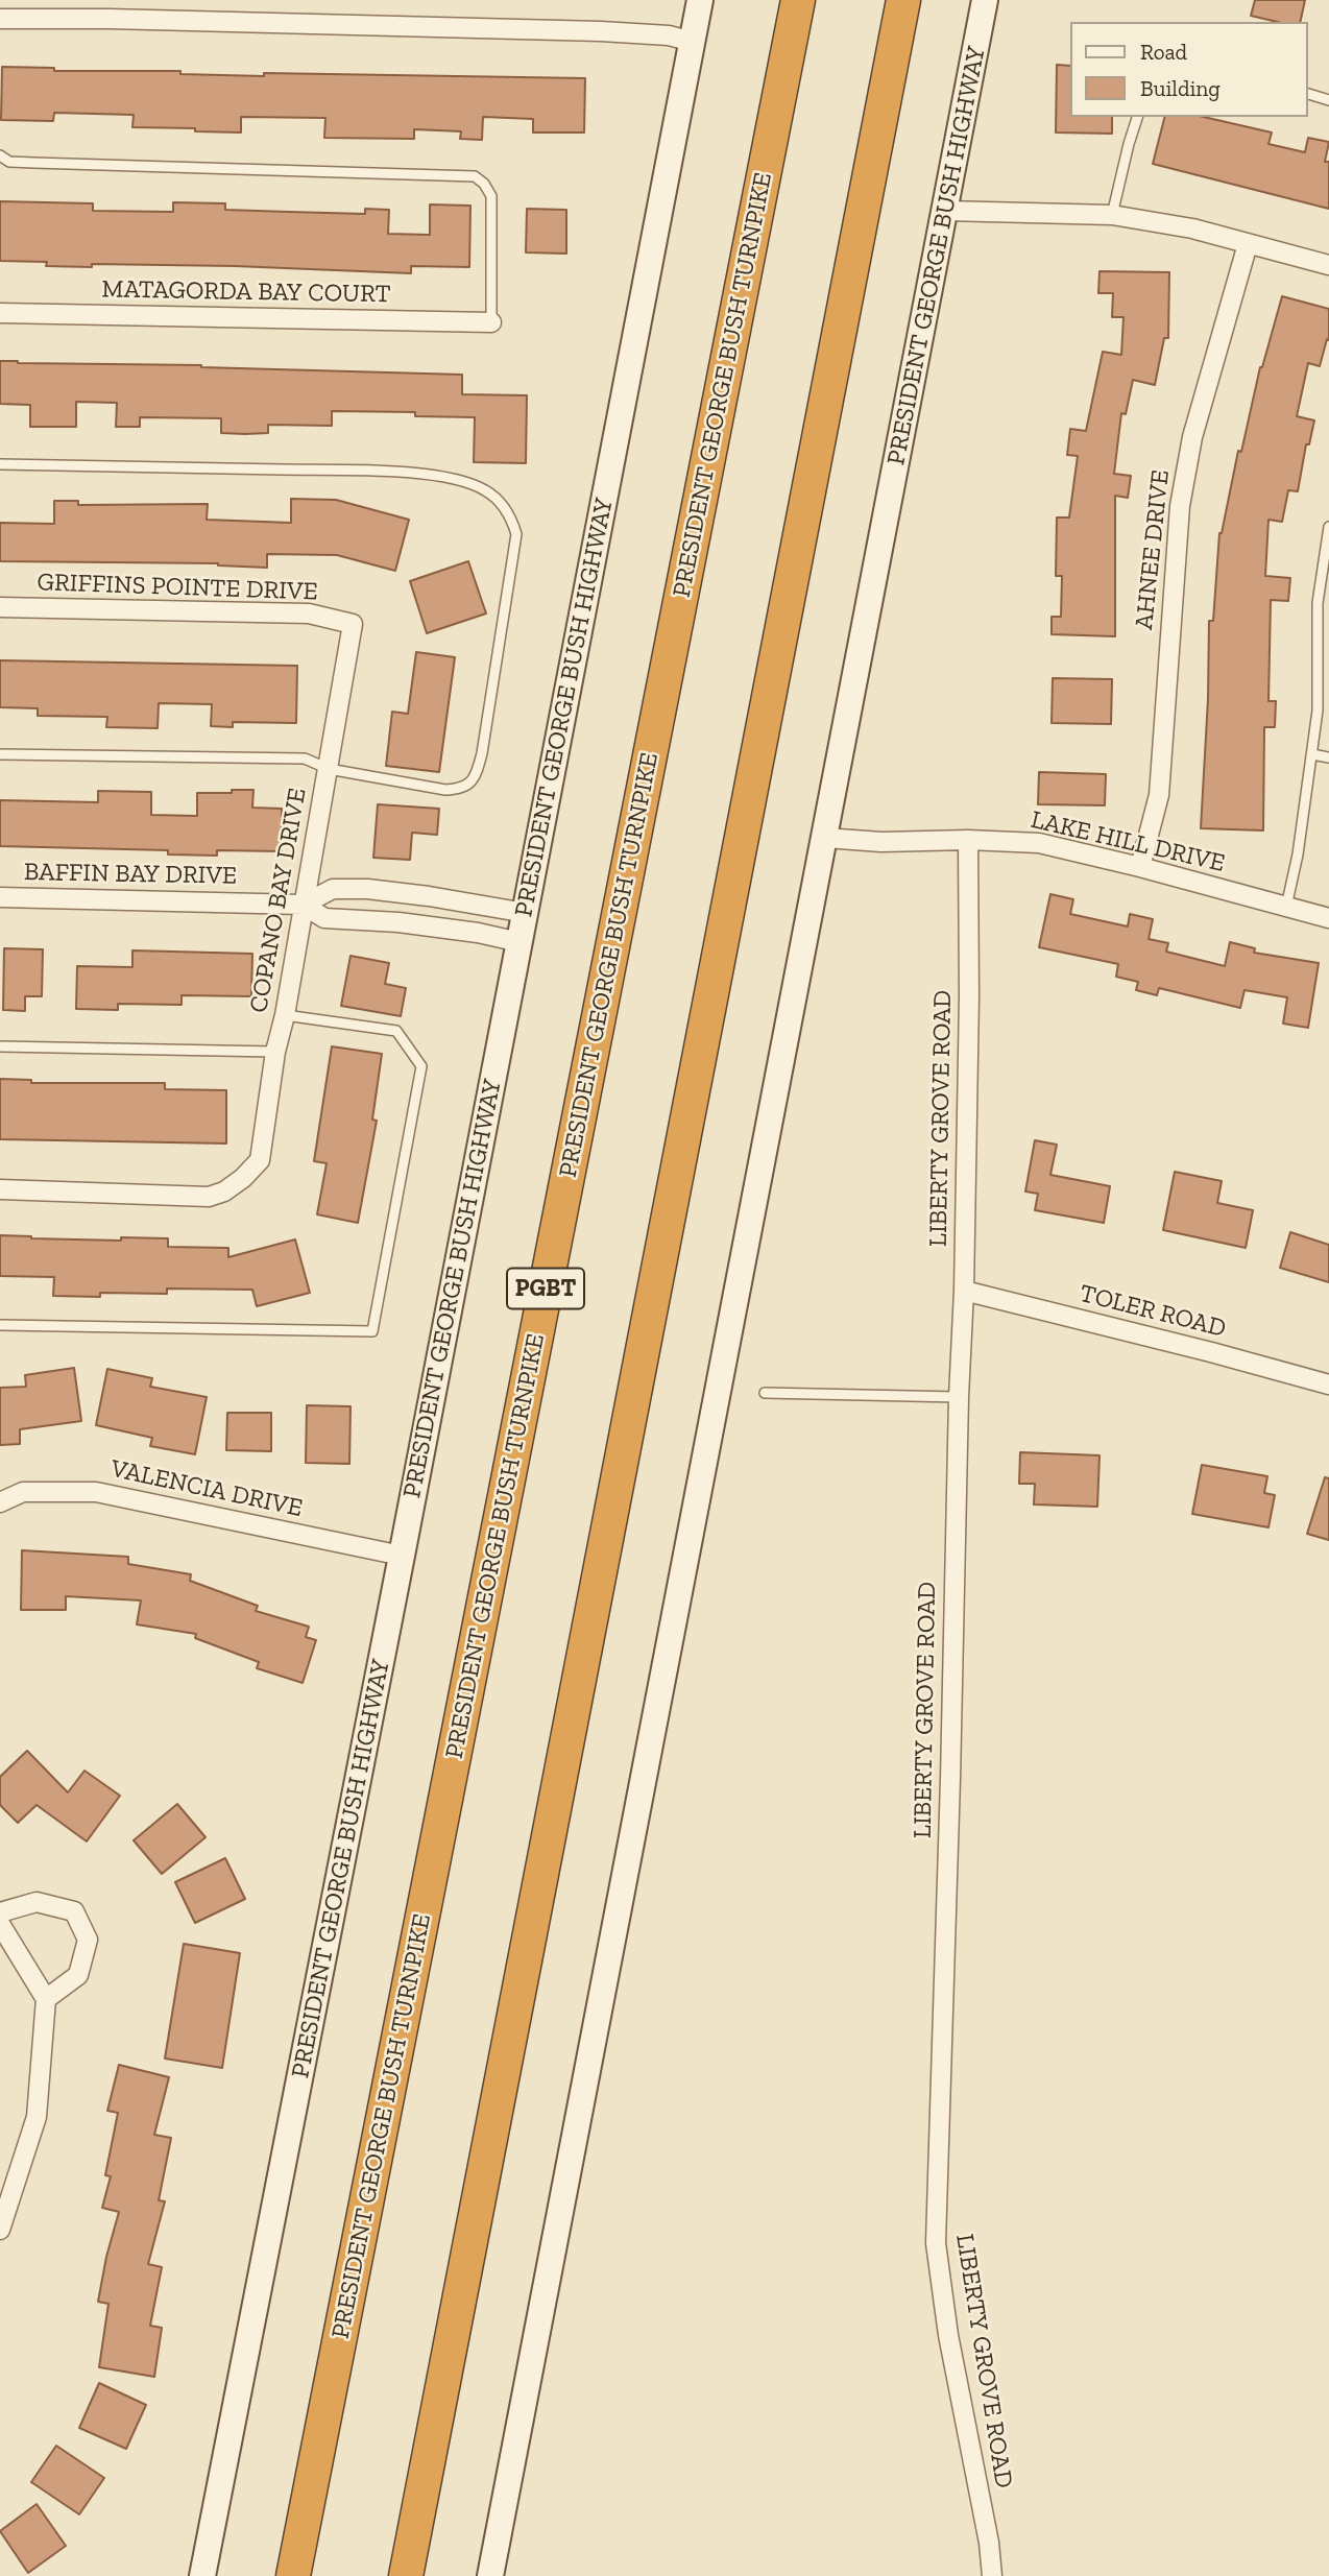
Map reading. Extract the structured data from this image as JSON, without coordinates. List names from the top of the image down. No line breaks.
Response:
{"streets":{"highway":["PRESIDENT GEORGE BUSH TURNPIKE","PGBT"],"main road":["PRESIDENT GEORGE BUSH HIGHWAY"],"street":["MATAGORDA BAY COURT","AHNEE DRIVE","GRIFFINS POINTE DRIVE","LAKE HILL DRIVE","BAFFIN BAY DRIVE","COPANO BAY DRIVE","LIBERTY GROVE ROAD","TOLER ROAD","VALENCIA DRIVE"]},"crossings":[["PRESIDENT GEORGE BUSH HIGHWAY","LAKE HILL DRIVE"],["PRESIDENT GEORGE BUSH HIGHWAY","BAFFIN BAY DRIVE"],["PRESIDENT GEORGE BUSH HIGHWAY","VALENCIA DRIVE"],["AHNEE DRIVE","LAKE HILL DRIVE"],["GRIFFINS POINTE DRIVE","COPANO BAY DRIVE"],["LAKE HILL DRIVE","LIBERTY GROVE ROAD"],["BAFFIN BAY DRIVE","COPANO BAY DRIVE"],["LIBERTY GROVE ROAD","TOLER ROAD"]],"legend":["Road","Building"]}
